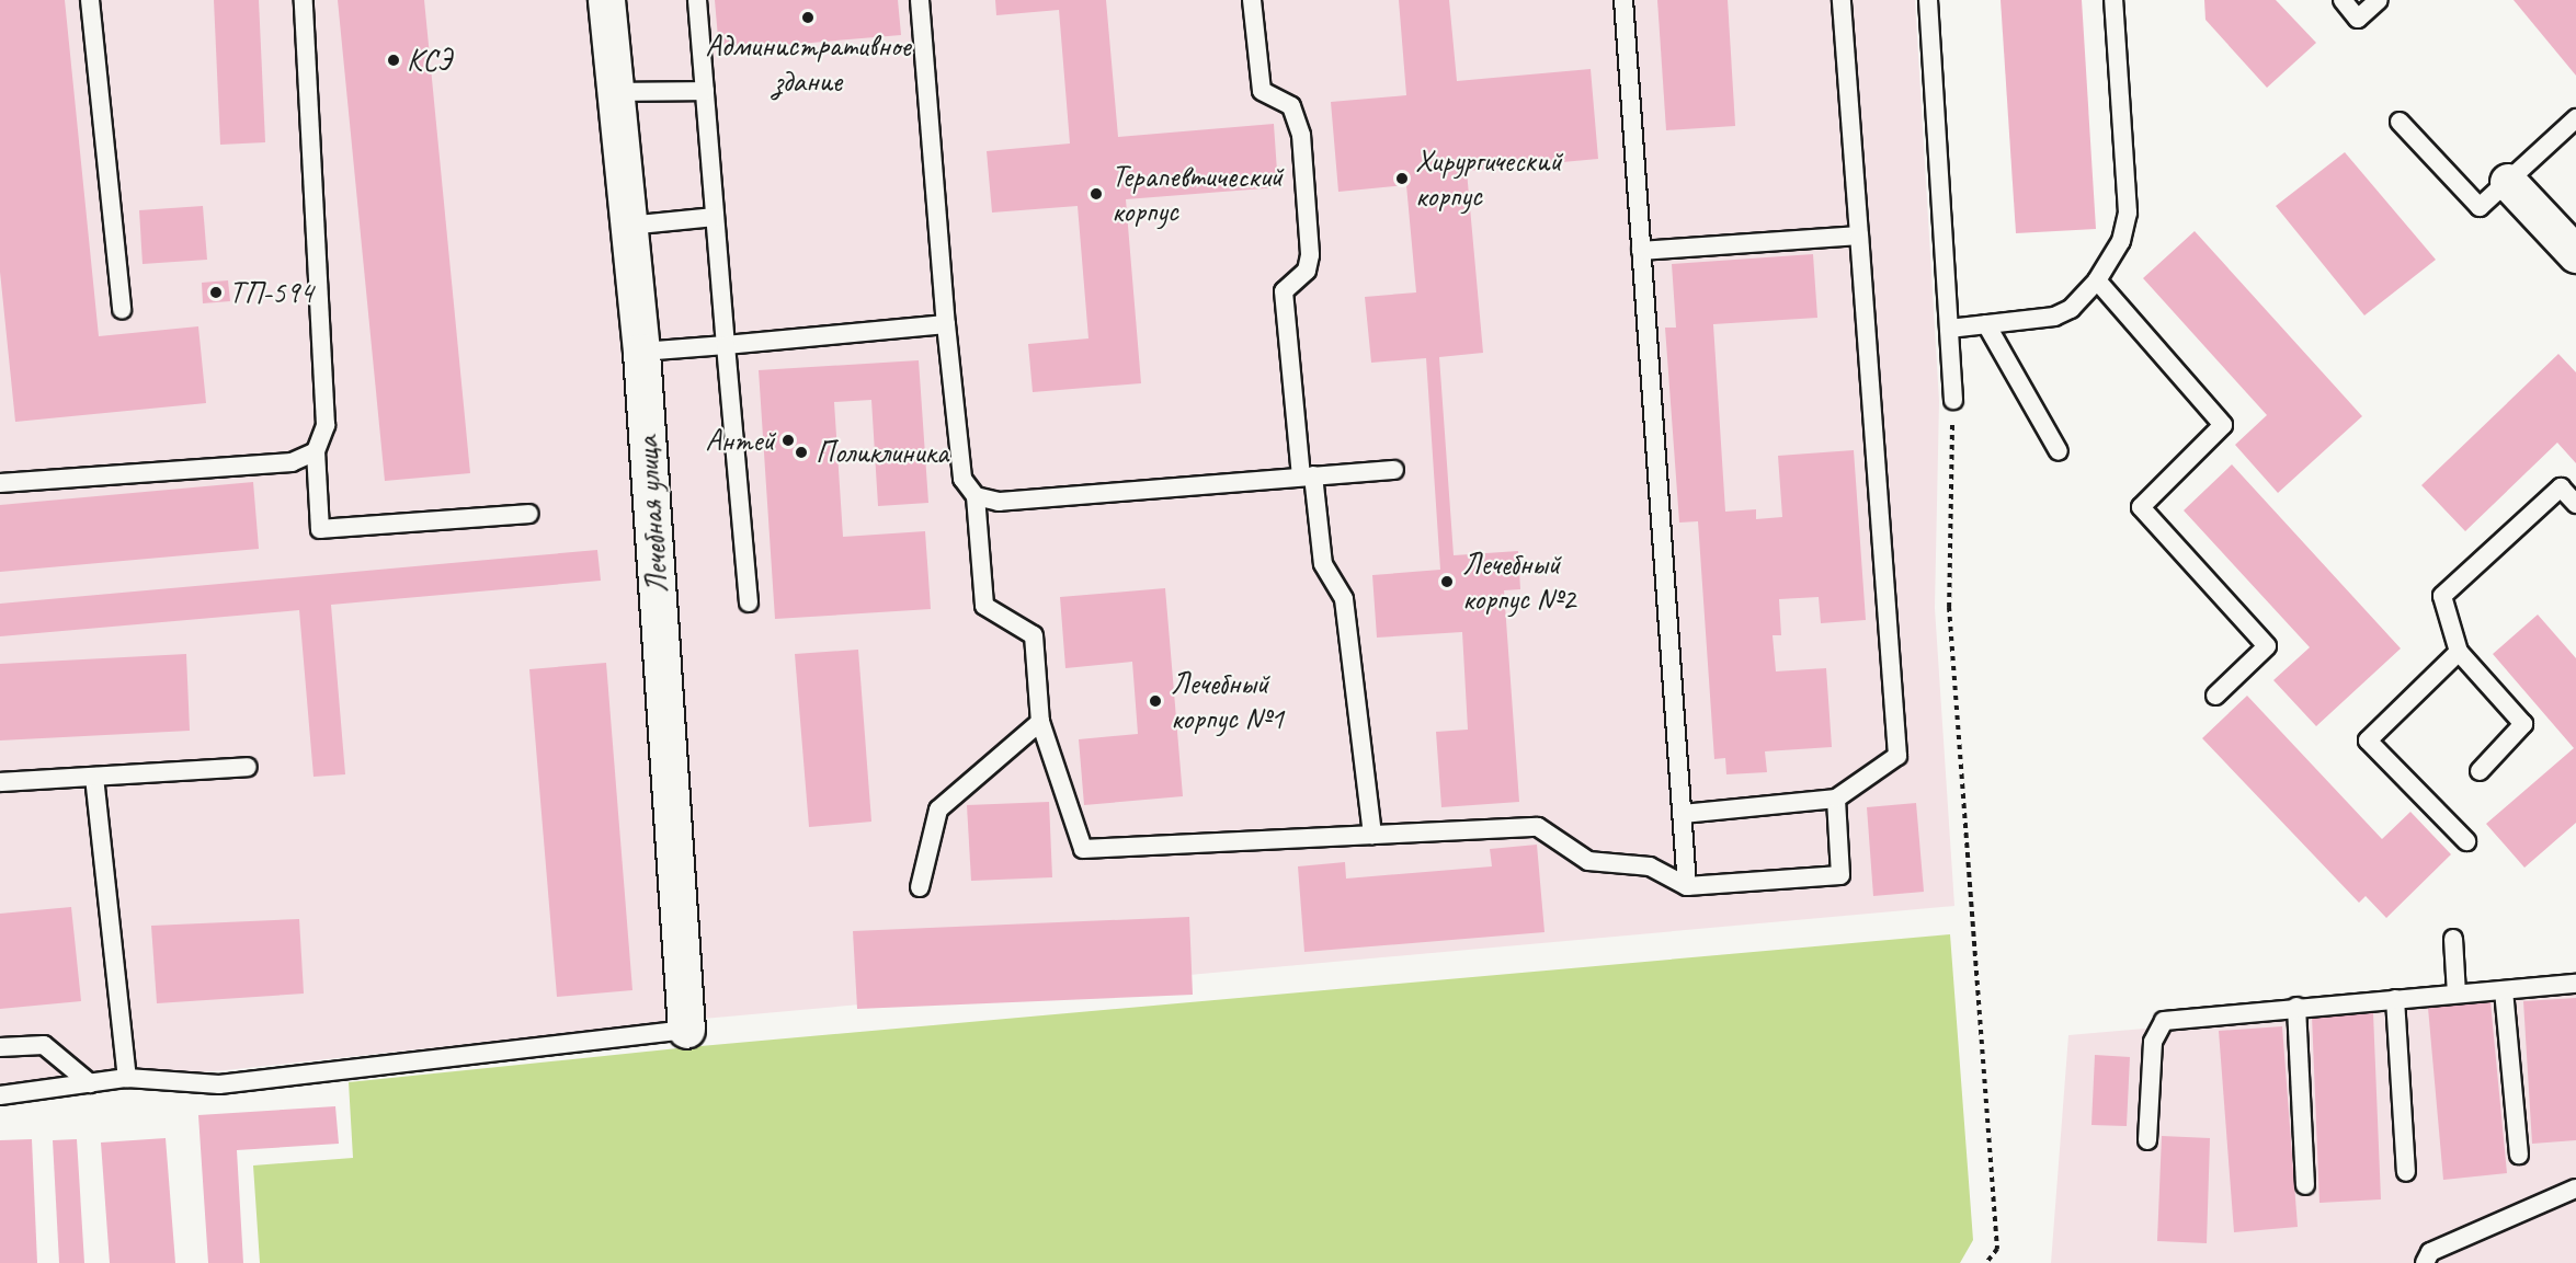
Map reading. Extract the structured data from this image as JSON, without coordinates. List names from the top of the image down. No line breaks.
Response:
{"streets":{"street":["Лечебная улица"]},"places":["Административное здание","КСЭ","Хирургический корпус","Терапевтический корпус","ТП-594","Антей","Поликлиника","Лечебный корпус №2","Лечебный корпус №1"]}
